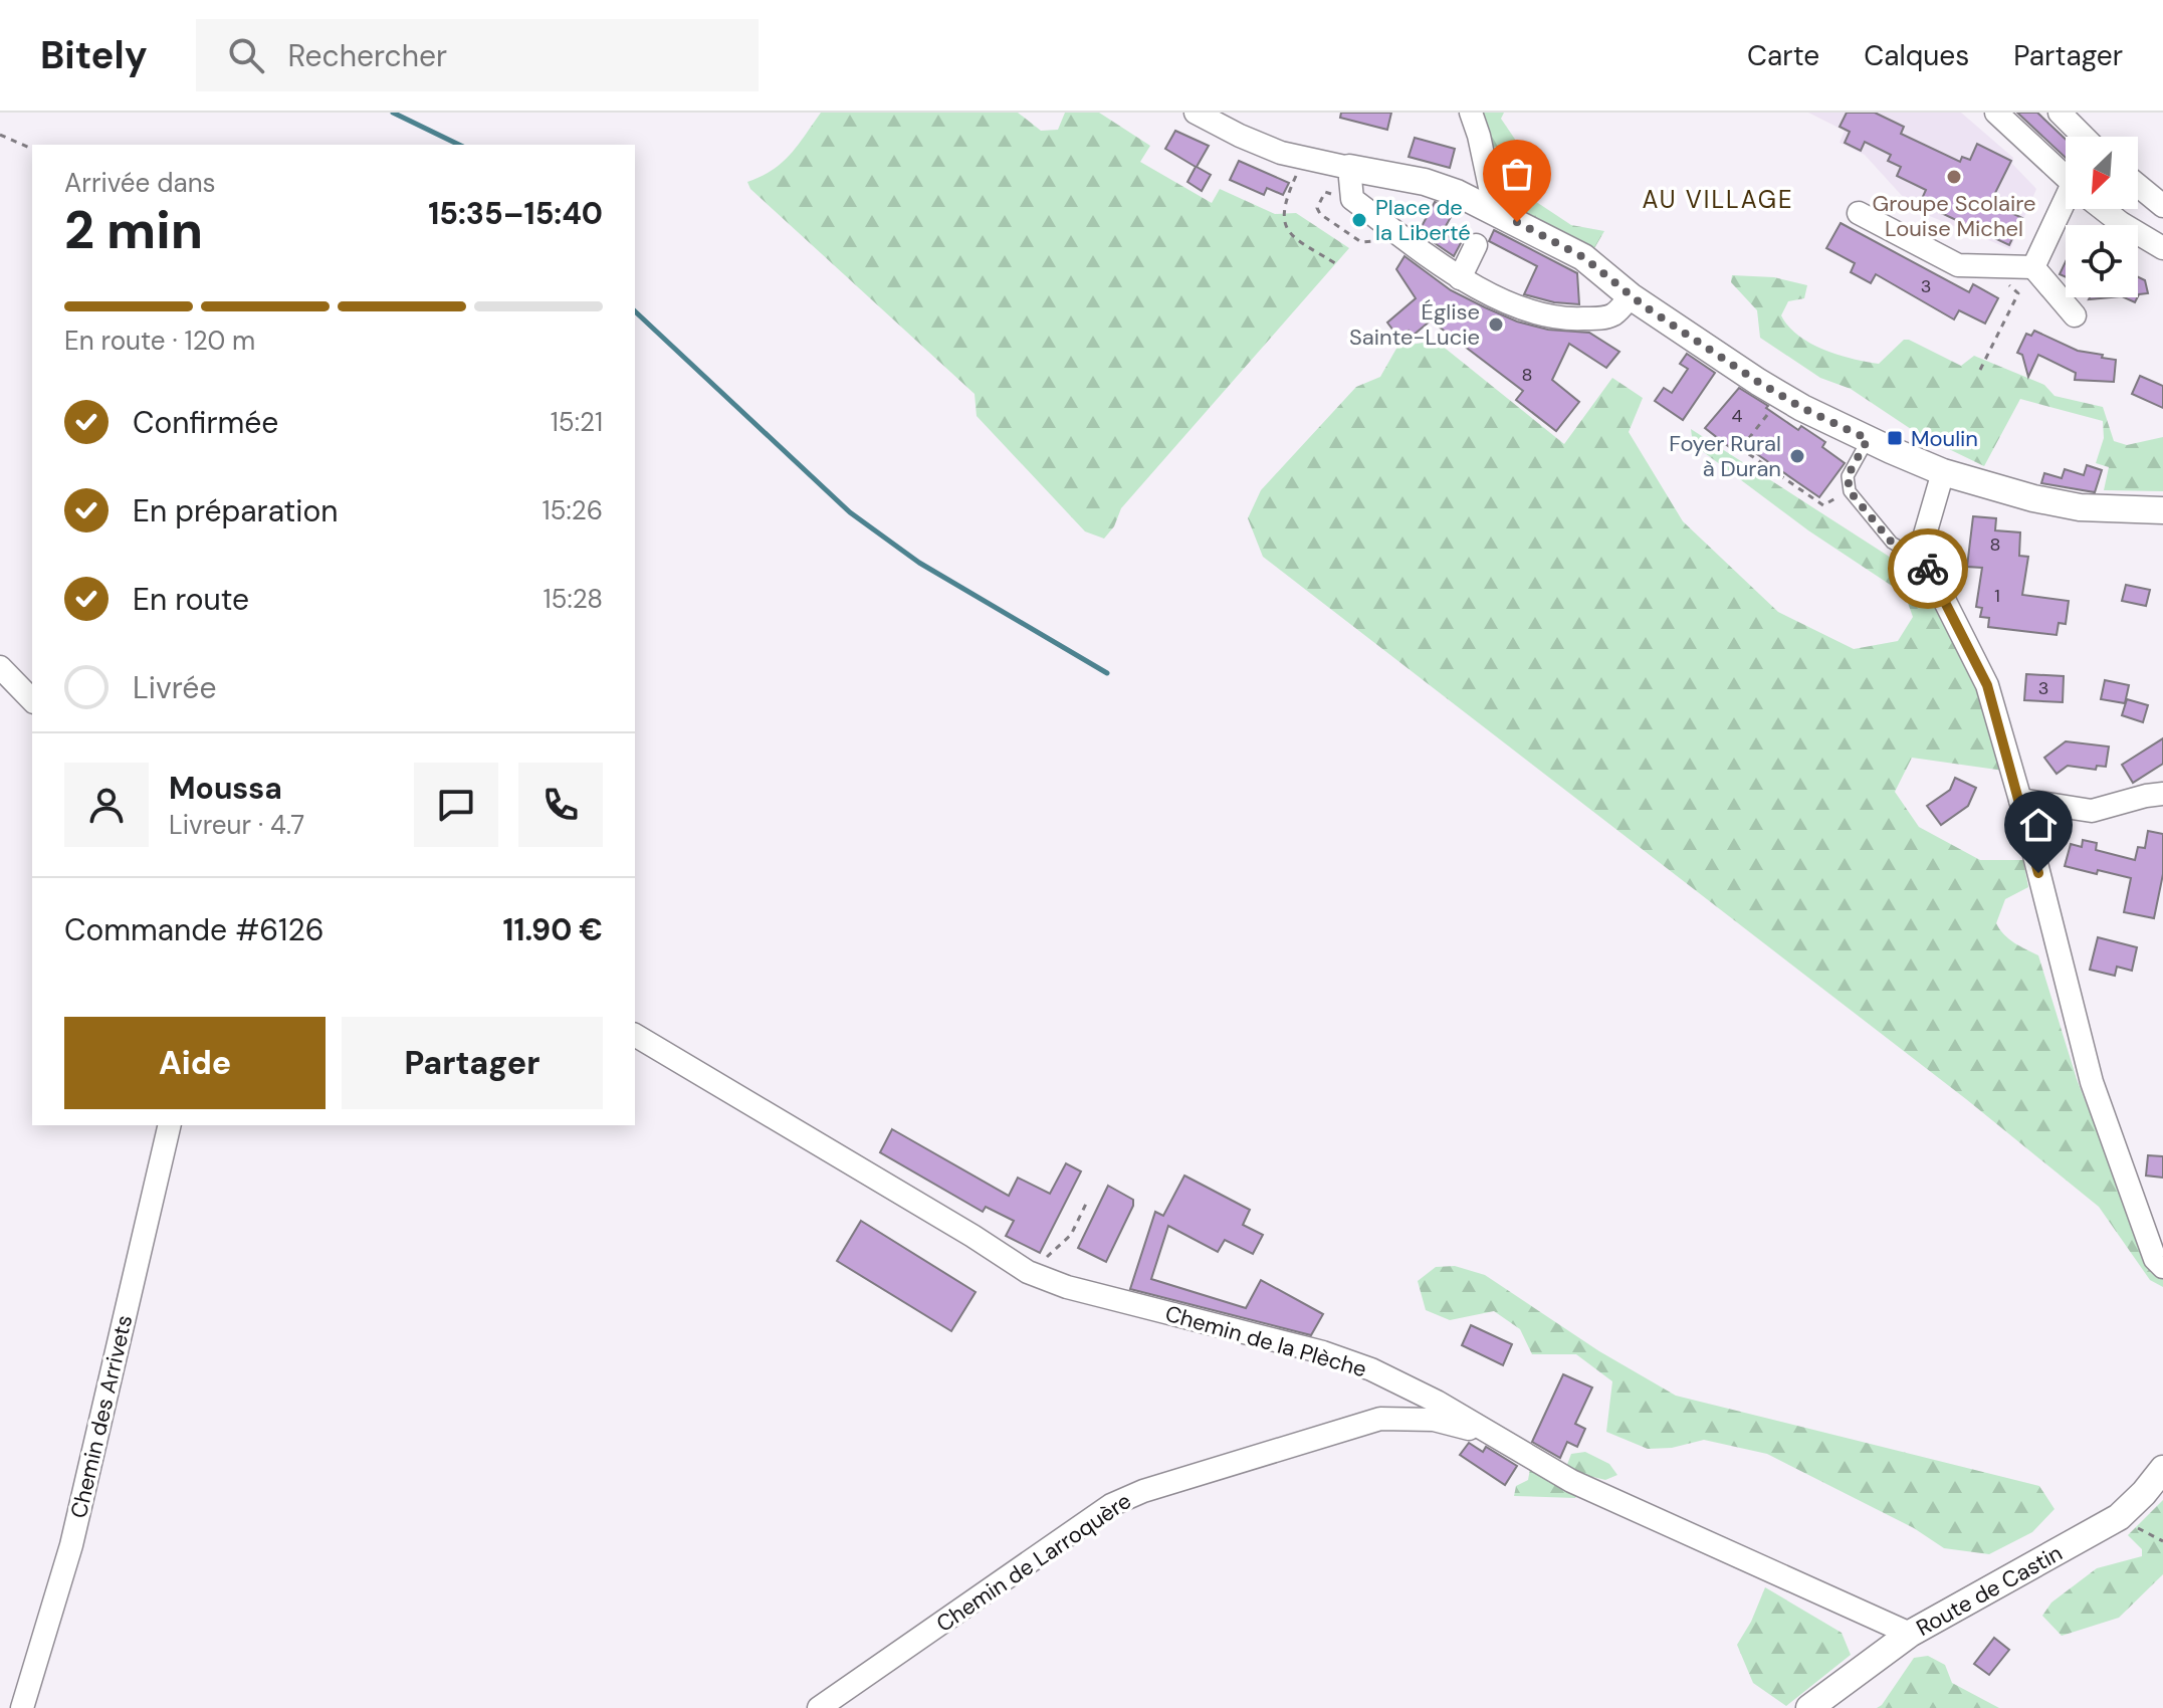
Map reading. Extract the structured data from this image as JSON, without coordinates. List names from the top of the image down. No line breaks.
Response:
{"streets":{"street":["Chemin de la Plèche","Chemin des Arrivets","Chemin de Larroquère","Route de Castin"]},"crossings":[["Chemin de la Plèche","Chemin de Larroquère"],["Chemin de la Plèche","Route de Castin"]],"districts":["AU VILLAGE"],"places":{"other":["Groupe Scolaire Louise Michel","Place de la Liberté","Église Sainte-Lucie","Foyer Rural à Duran"],"transit":["Moulin"]},"house_numbers":["3","8","4","8","1","3"],"north":"bottom left","page":{"header":"Bitely","search":"Rechercher","nav":["Carte","Calques","Partager"],"heading":["2 min","Arrivée dans","15:35–15:40"],"panel":["Moussa","Livreur · 4.7","Commande #6126","11.90 €"],"bar":"En route · 120 m","list":[["Confirmée","15:21"],["En préparation","15:26"],["En route","15:28"],"Livrée"],"buttons":["Aide","Partager"]}}
